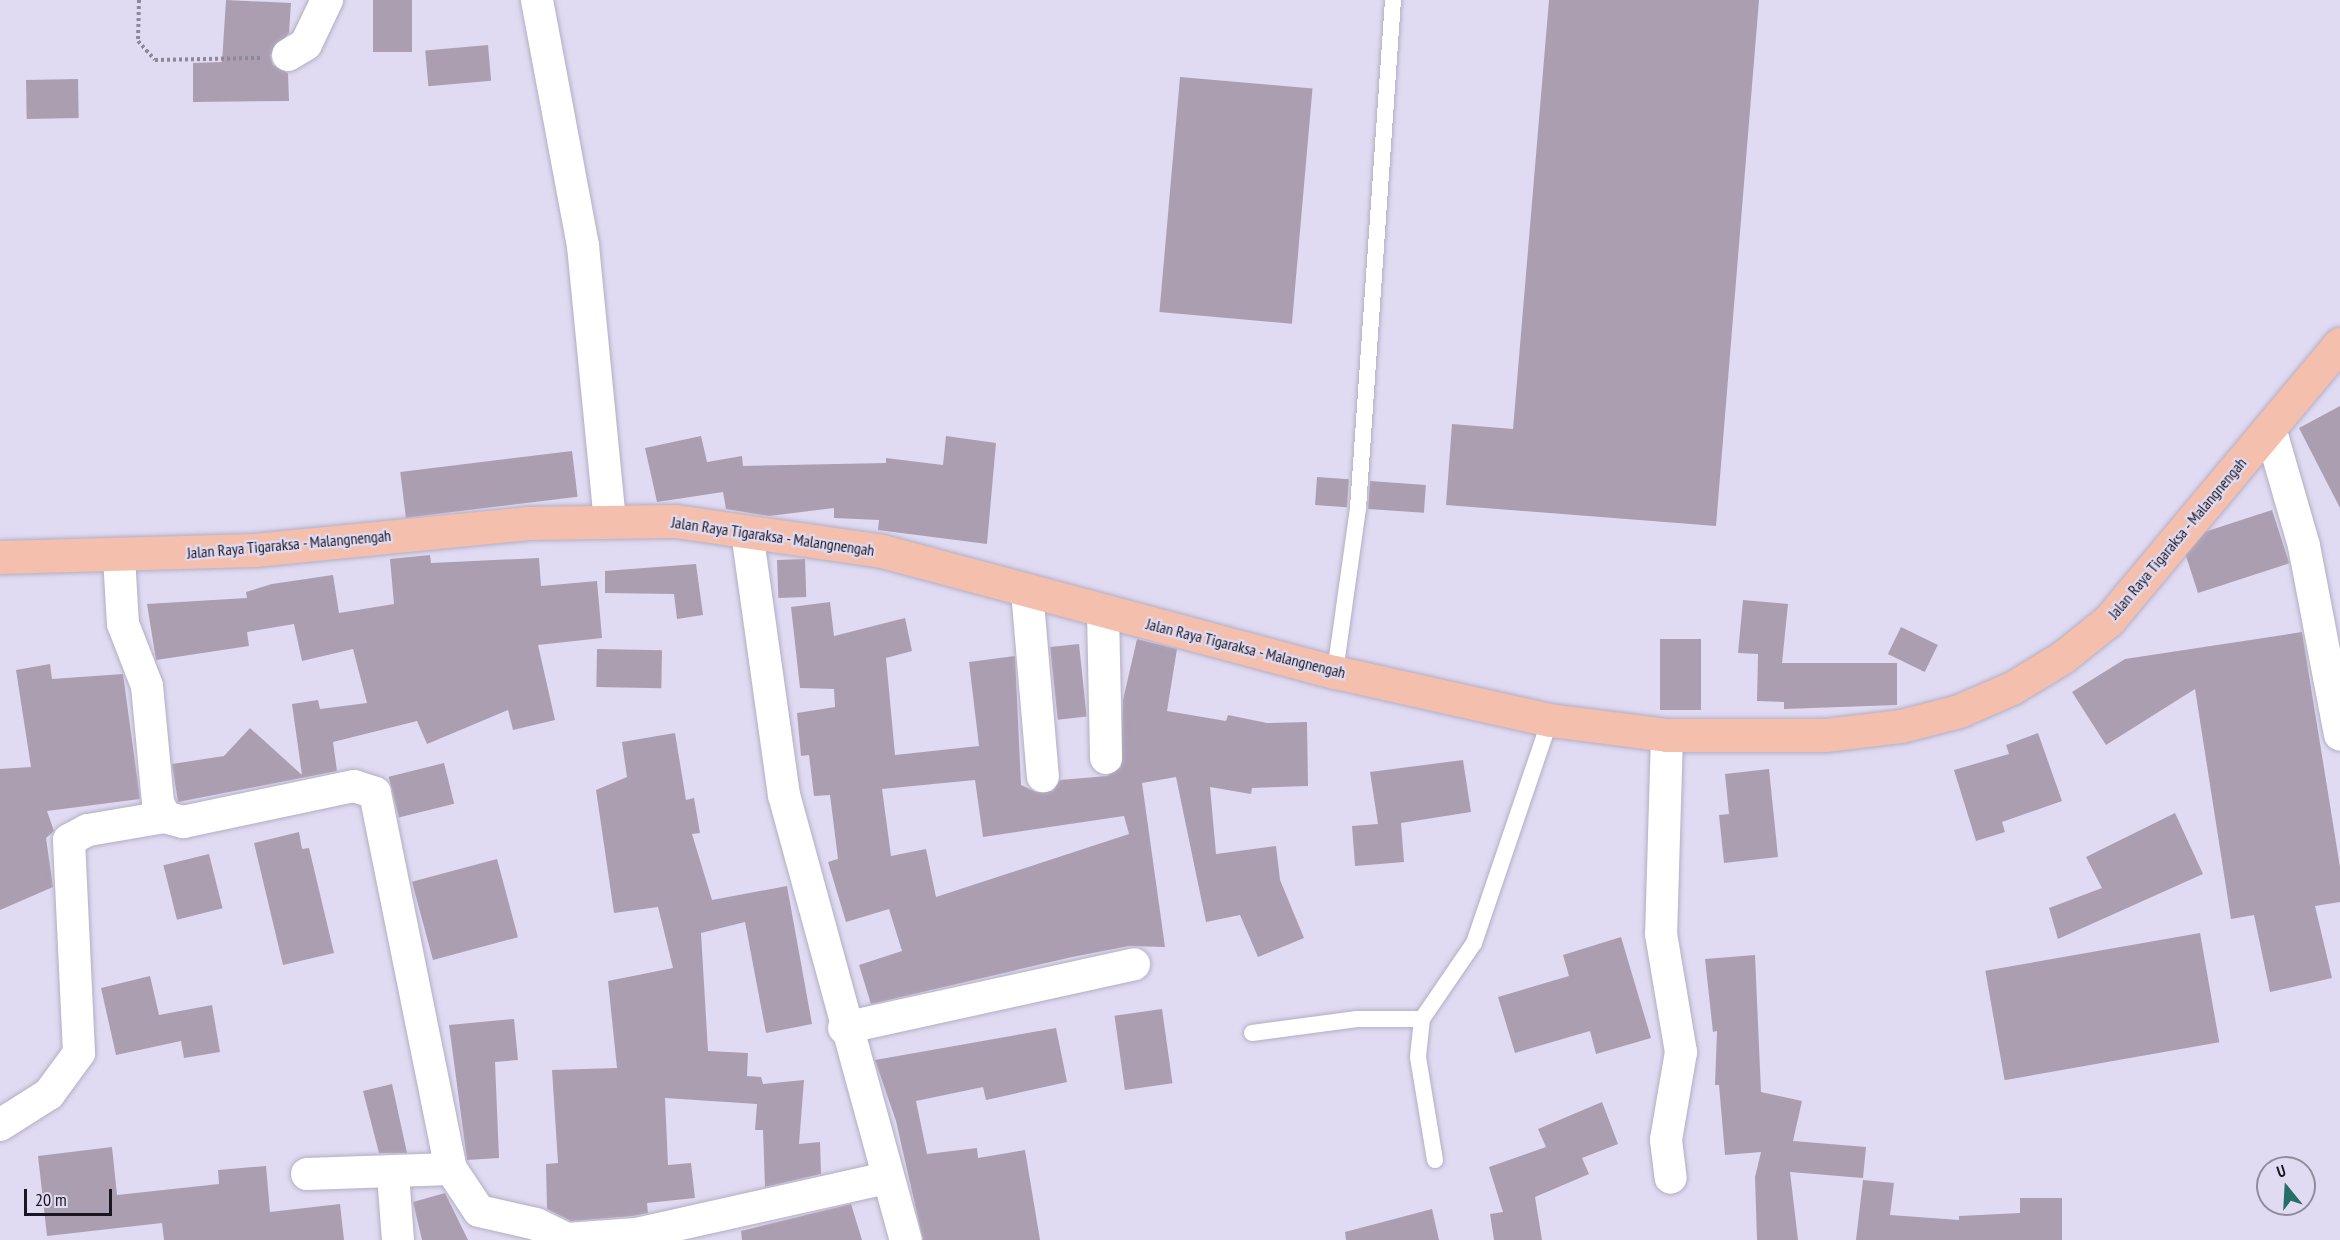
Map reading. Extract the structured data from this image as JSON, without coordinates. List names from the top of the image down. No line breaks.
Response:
{"streets":{"main road":["Jalan Raya Tigaraksa - Malangnengah"]},"scale_bar":"20 m","north":"top"}
